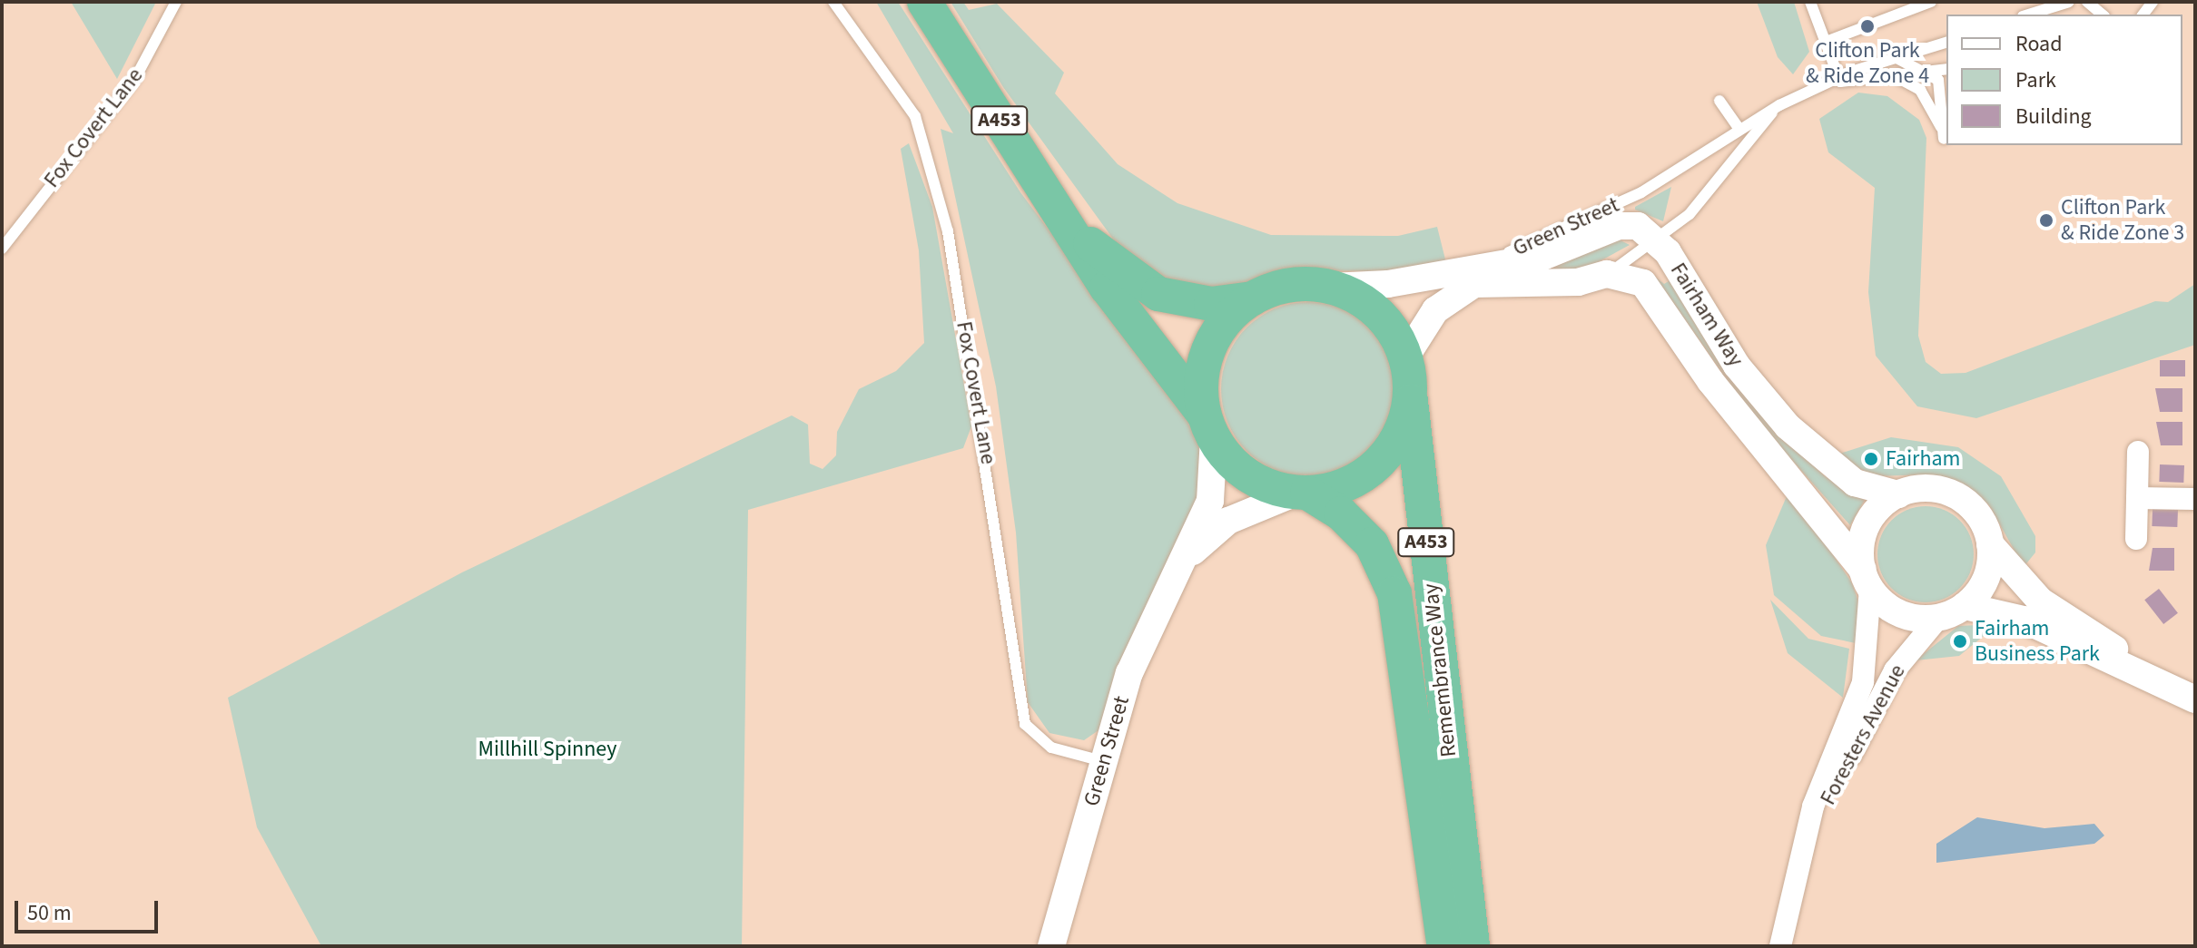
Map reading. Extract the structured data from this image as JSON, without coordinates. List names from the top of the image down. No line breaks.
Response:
{"streets":{"highway":["A453","Remembrance Way"],"street":["Green Street","Fairham Way","Foresters Avenue"],"lane":["Fox Covert Lane"]},"crossings":[["A453","Green Street"],["A453","Remembrance Way"],["Fox Covert Lane","Green Street"],["Green Street","Fairham Way"],["Green Street","Remembrance Way"],["Fairham Way","Foresters Avenue"]],"parks":["Millhill Spinney"],"places":["Clifton Park & Ride Zone 4","Clifton Park & Ride Zone 3","Fairham","Fairham Business Park"],"legend":["Road","Park","Building"],"scale_bar":"50 m"}
